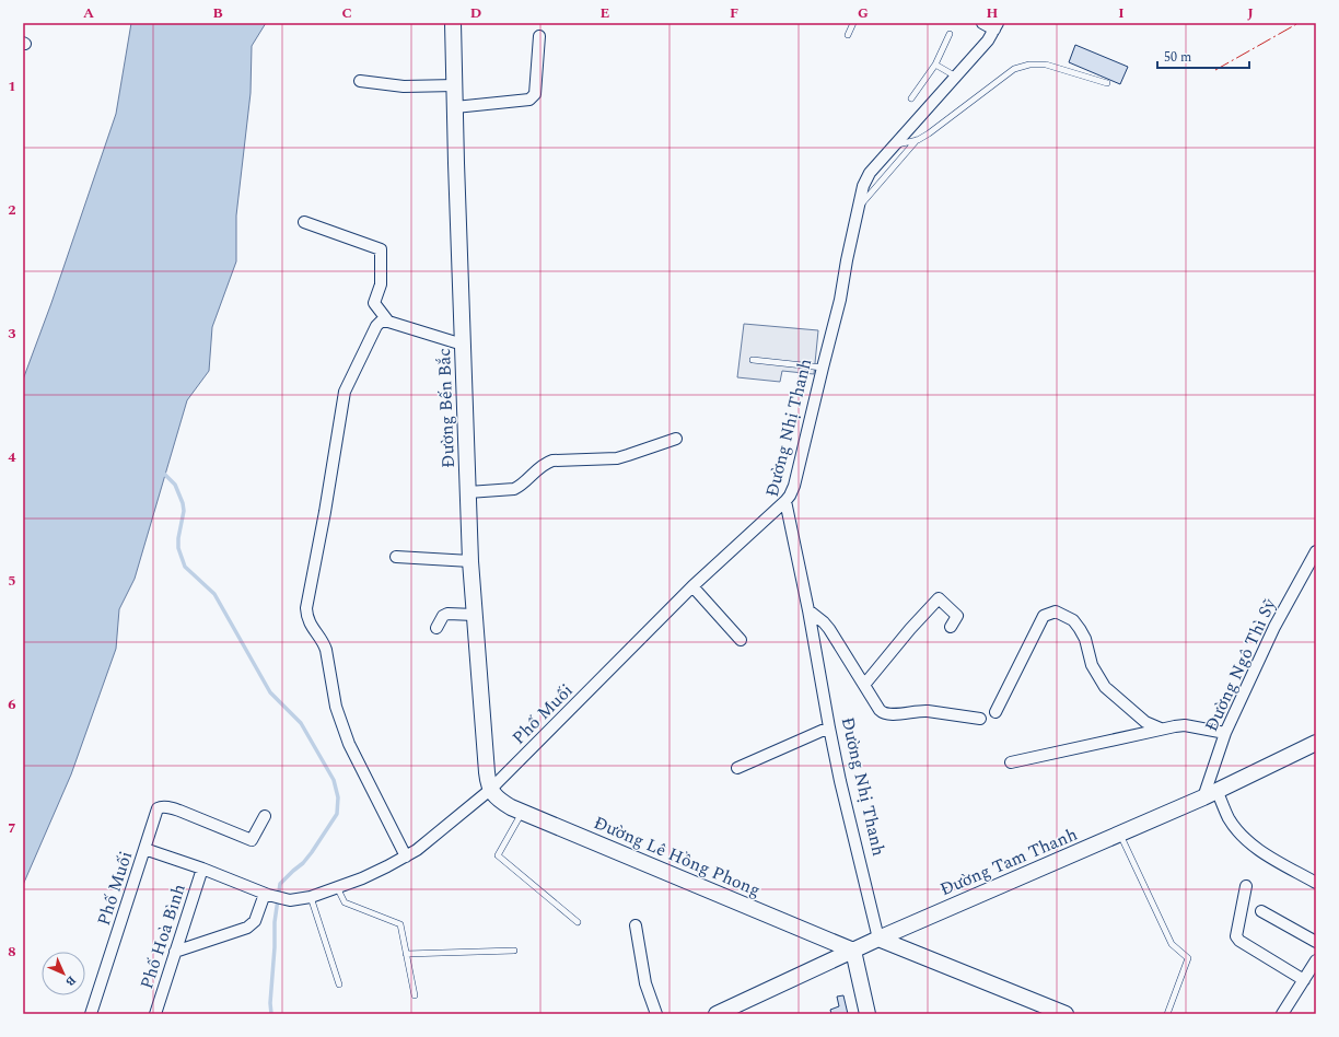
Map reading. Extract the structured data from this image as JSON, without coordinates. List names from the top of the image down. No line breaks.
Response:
{"streets":{"main road":["Đường Bến Bắc","Đường Lê Hồng Phong","Đường Tam Thanh"],"street":["Đường Nhị Thanh","Đường Ngô Thì Sỹ","Phố Muối","Phố Hoà Bình"]},"crossings":[["Đường Bến Bắc","Phố Muối"],["Đường Bến Bắc","Đường Lê Hồng Phong"],["Đường Nhị Thanh","Phố Muối"],["Đường Nhị Thanh","Đường Tam Thanh"],["Đường Ngô Thì Sỹ","Đường Tam Thanh"],["Phố Muối","Đường Lê Hồng Phong"],["Phố Muối","Phố Hoà Bình"],["Đường Lê Hồng Phong","Đường Tam Thanh"]],"scale_bar":"50 m","north":"bottom right","grid":{"columns":["A","B","C","D","E","F","G","H","I","J"],"rows":["1","2","3","4","5","6","7","8"]}}
